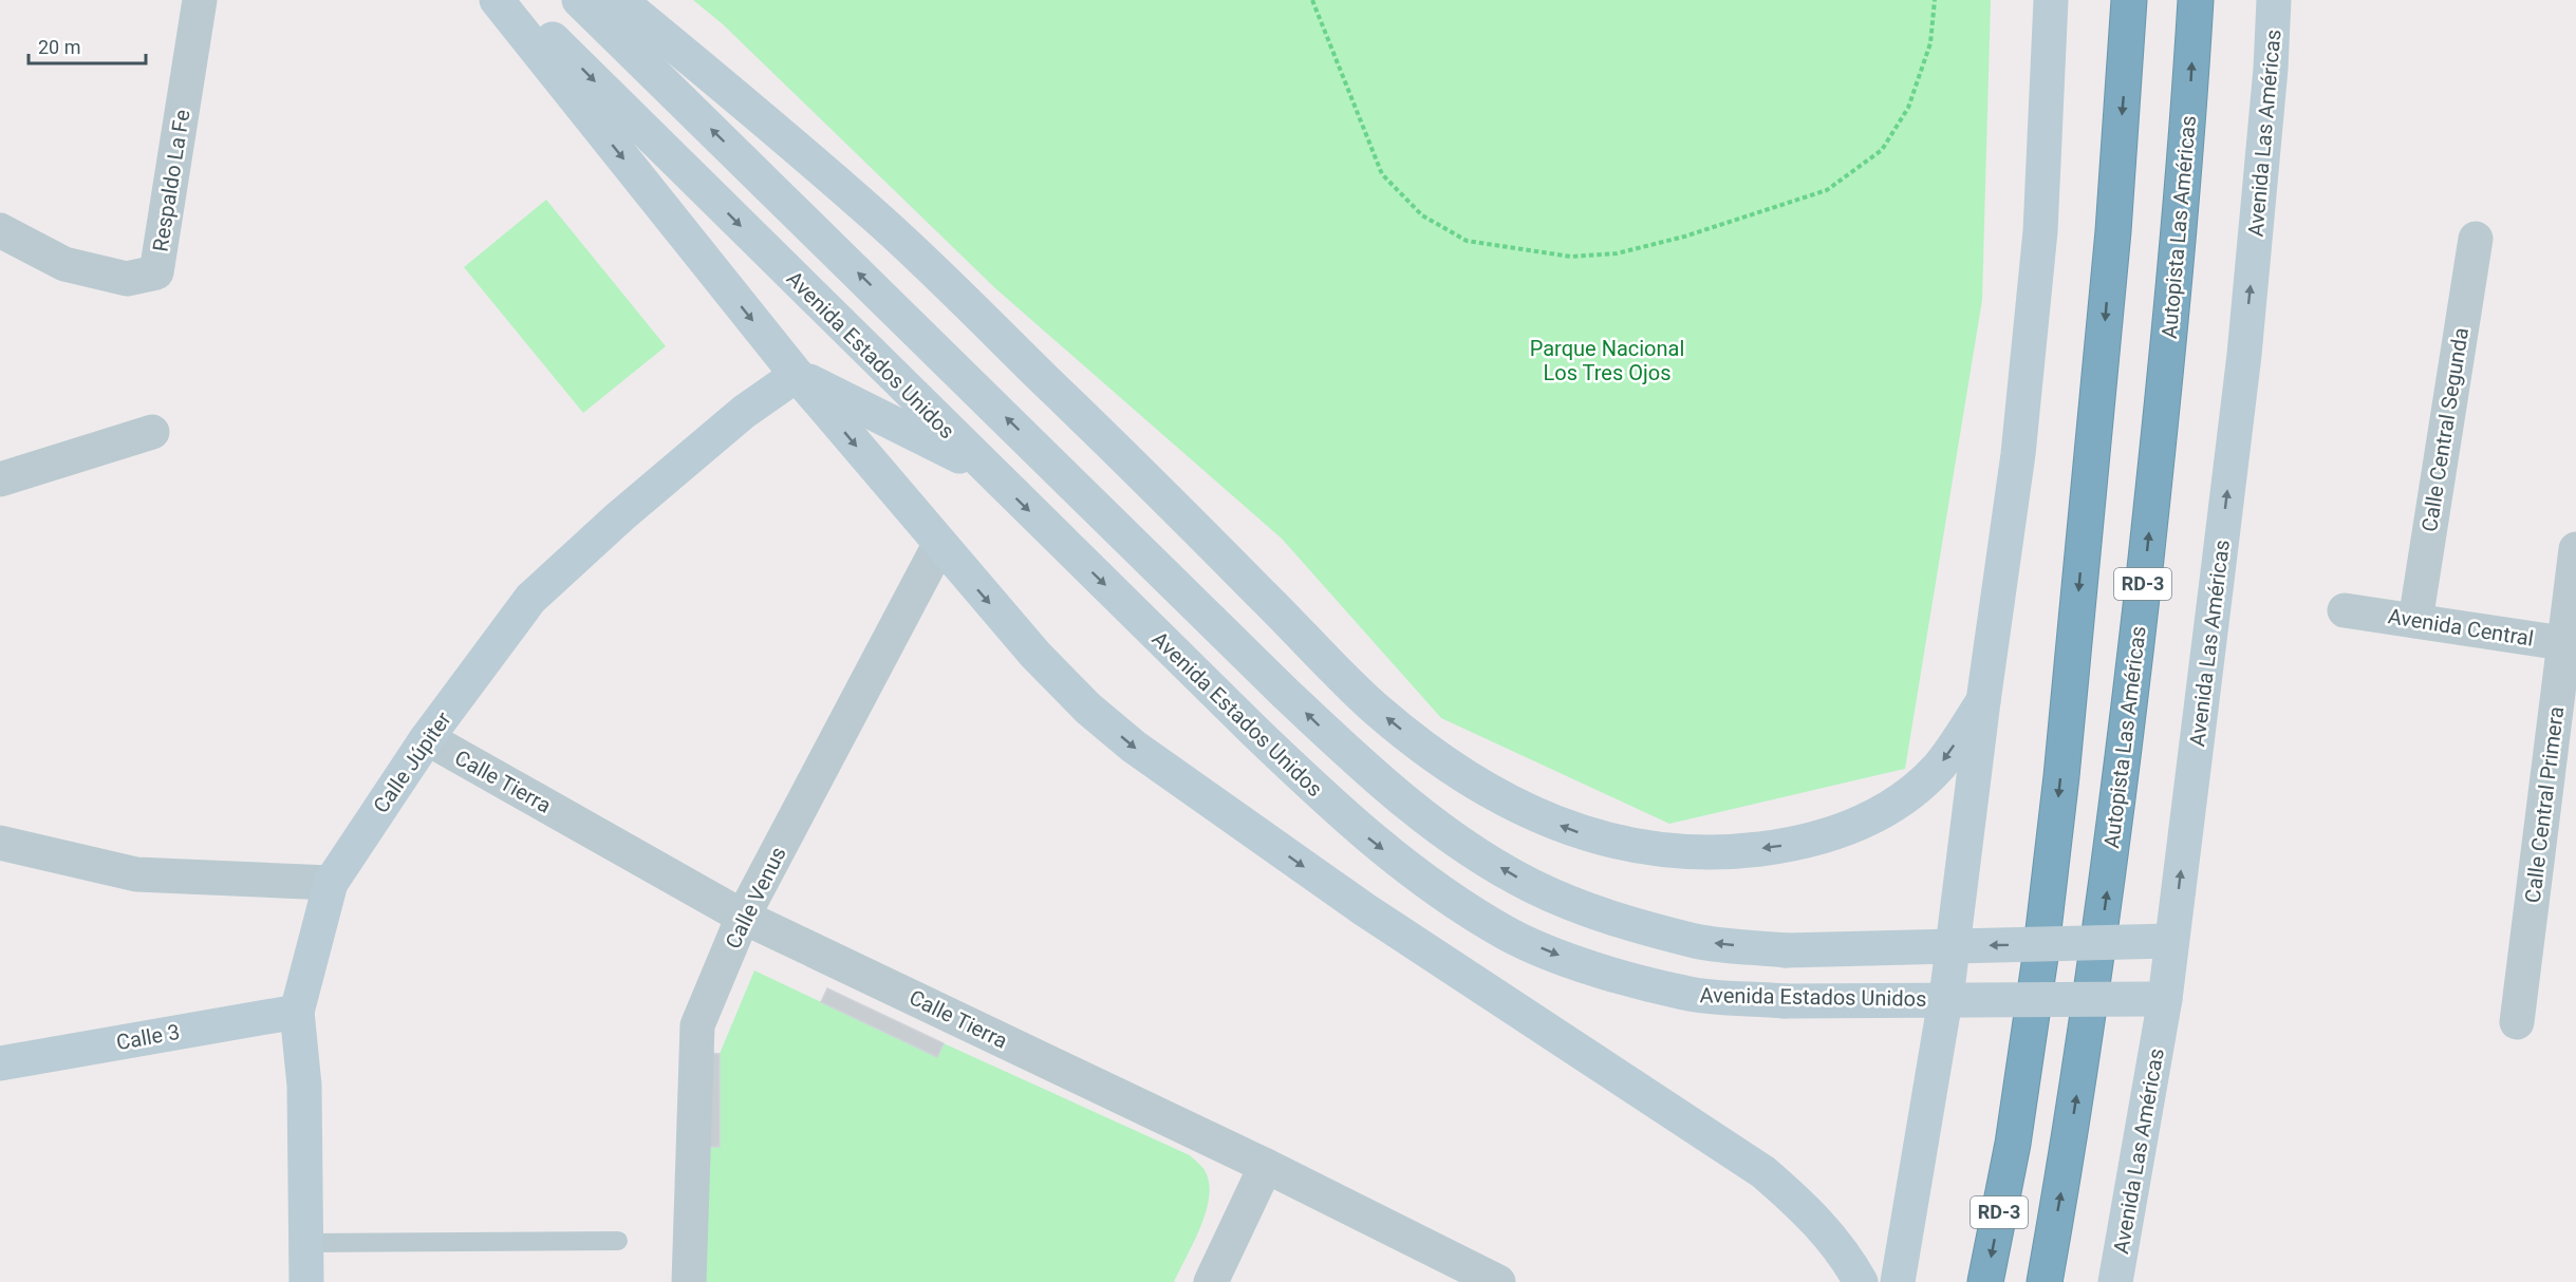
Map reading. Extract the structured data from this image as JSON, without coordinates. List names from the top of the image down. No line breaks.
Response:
{"streets":{"highway":["Autopista Las Américas","RD-3"],"street":["Avenida Las Américas","Respaldo La Fe","Avenida Estados Unidos","Calle Central Segunda","Avenida Central","Calle Júpiter","Calle Tierra","Calle Central Primera","Calle Venus","Calle 3"]},"crossings":[["Avenida Las Américas","Avenida Estados Unidos"],["Calle Central Segunda","Avenida Central"],["Avenida Central","Calle Central Primera"],["Calle Júpiter","Calle Tierra"],["Calle Júpiter","Calle 3"],["Calle Tierra","Calle Venus"]],"parks":["Parque Nacional Los Tres Ojos"],"scale_bar":"20 m"}
